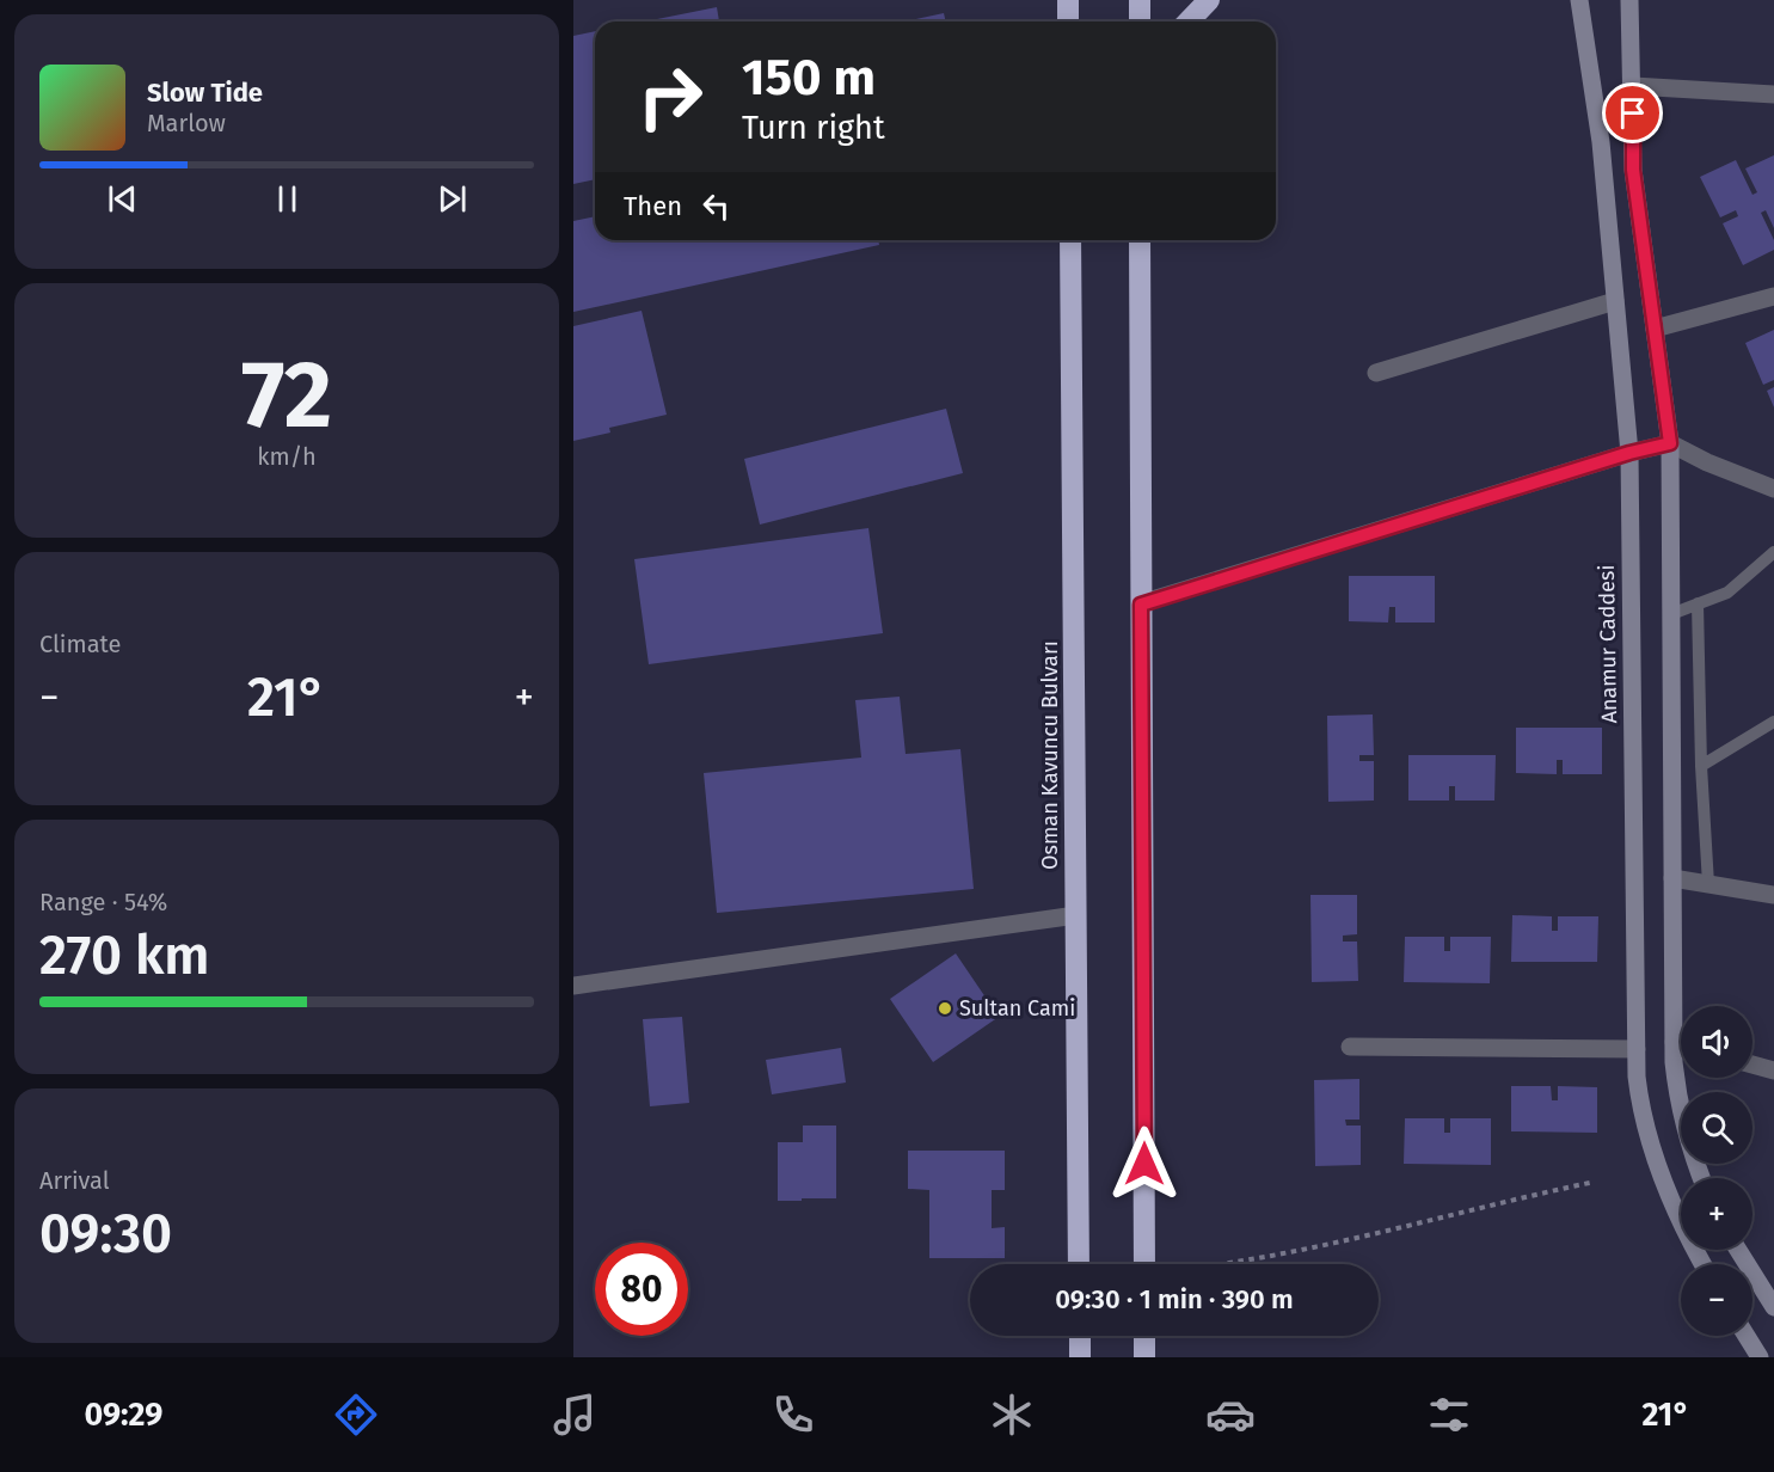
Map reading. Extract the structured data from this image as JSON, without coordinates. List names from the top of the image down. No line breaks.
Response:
{"streets":{"highway":["Osman Kavuncu Bulvarı"],"street":["Anamur Caddesi"]},"places":["Sultan Cami"],"page":{"turn":["150 m","Turn right"],"song":["Slow Tide","Marlow"],"then":"Then","tile":[["72","km/h"],"Climate",["Range · 54%","270 km"],["Arrival","09:30"]],"heat":["−","21°","+"],"map_buttons":["+","−"],"limit":"80","trip":"09:30 · 1 min · 390 m","tabs":["09:29","21°"]}}
